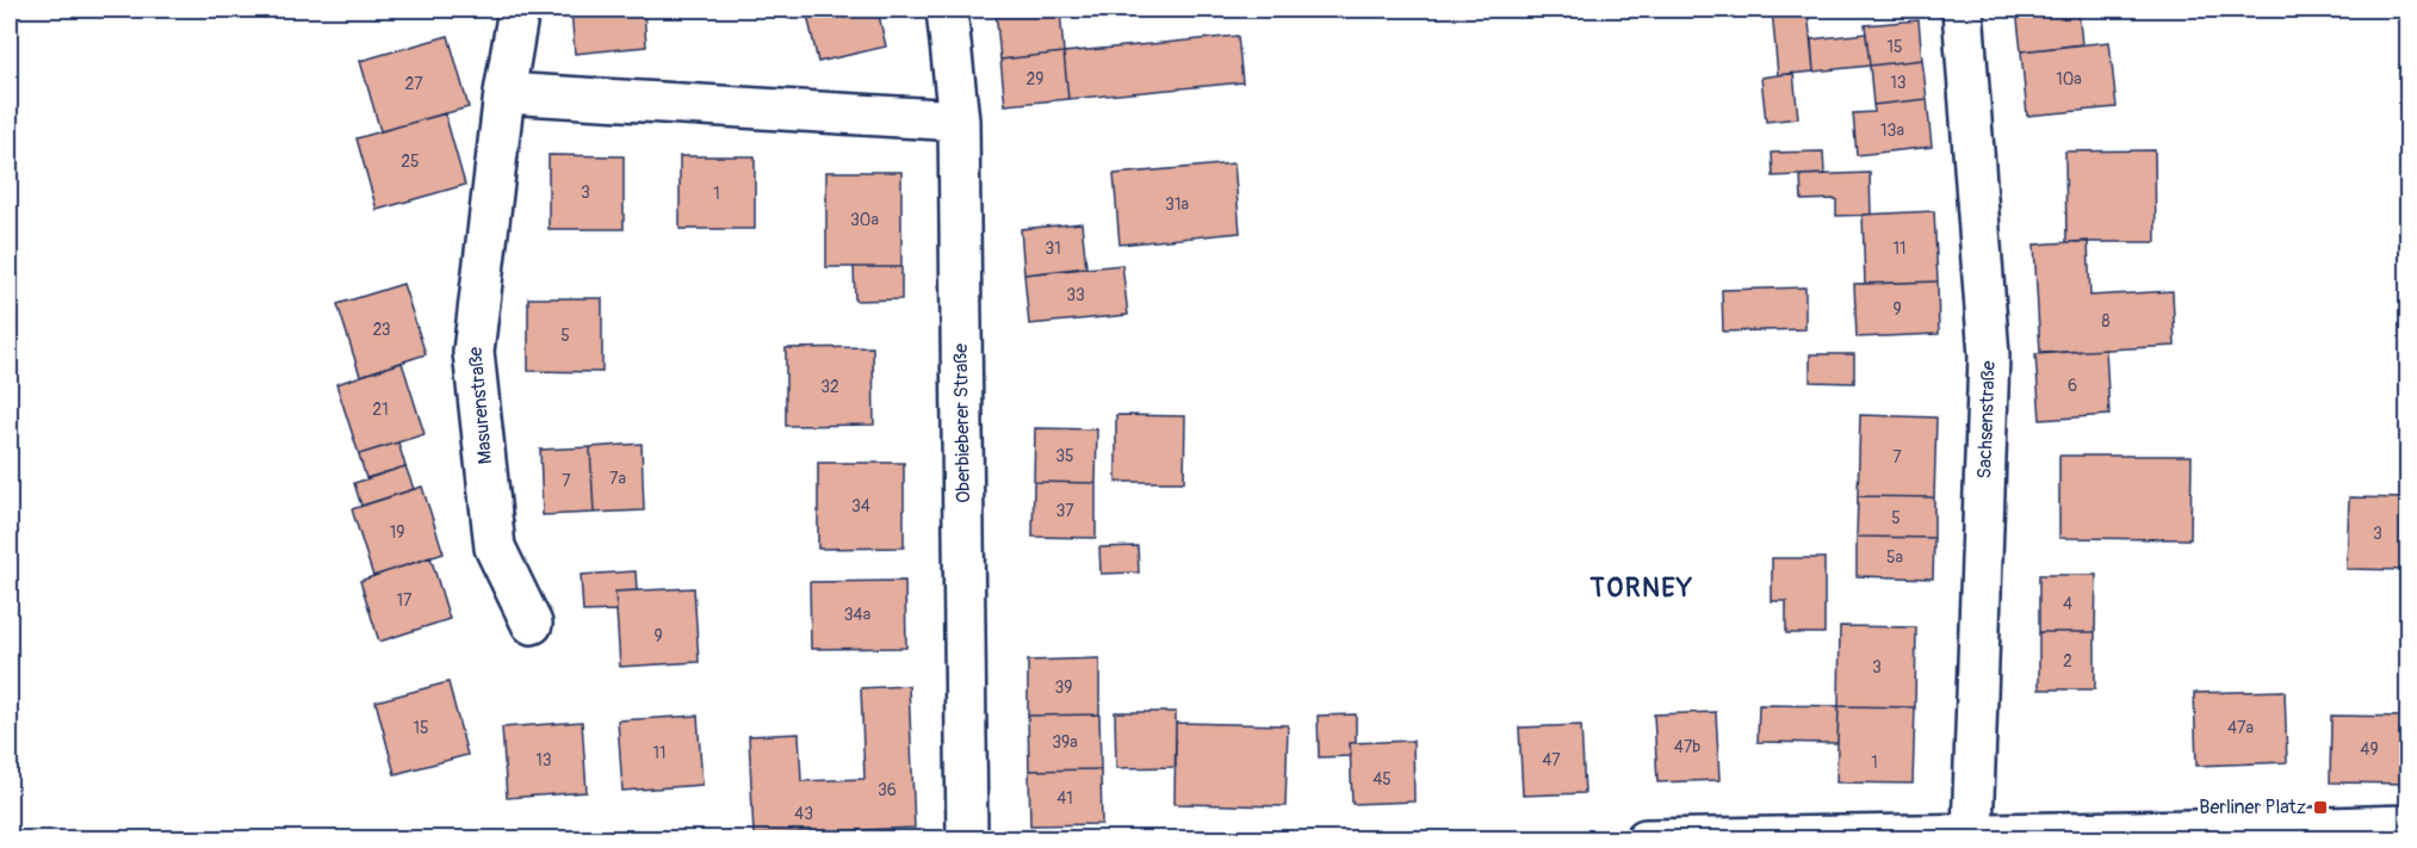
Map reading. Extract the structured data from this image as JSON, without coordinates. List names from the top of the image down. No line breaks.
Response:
{"streets":{"street":["Masurenstraße","Sachsenstraße","Oberbieberer Straße"]},"districts":["TORNEY"],"places":{"transit":["Berliner Platz"]},"house_numbers":["15","29","10a","13","27","13a","25","3","1","31a","30a","31","11","33","9","8","23","5","6","32","21","35","7","7a","7","34","37","5","19","3","5a","17","4","34a","9","2","3","39","15","47a","39a","47b","49","11","13","47","1","45","36","41","43"]}
